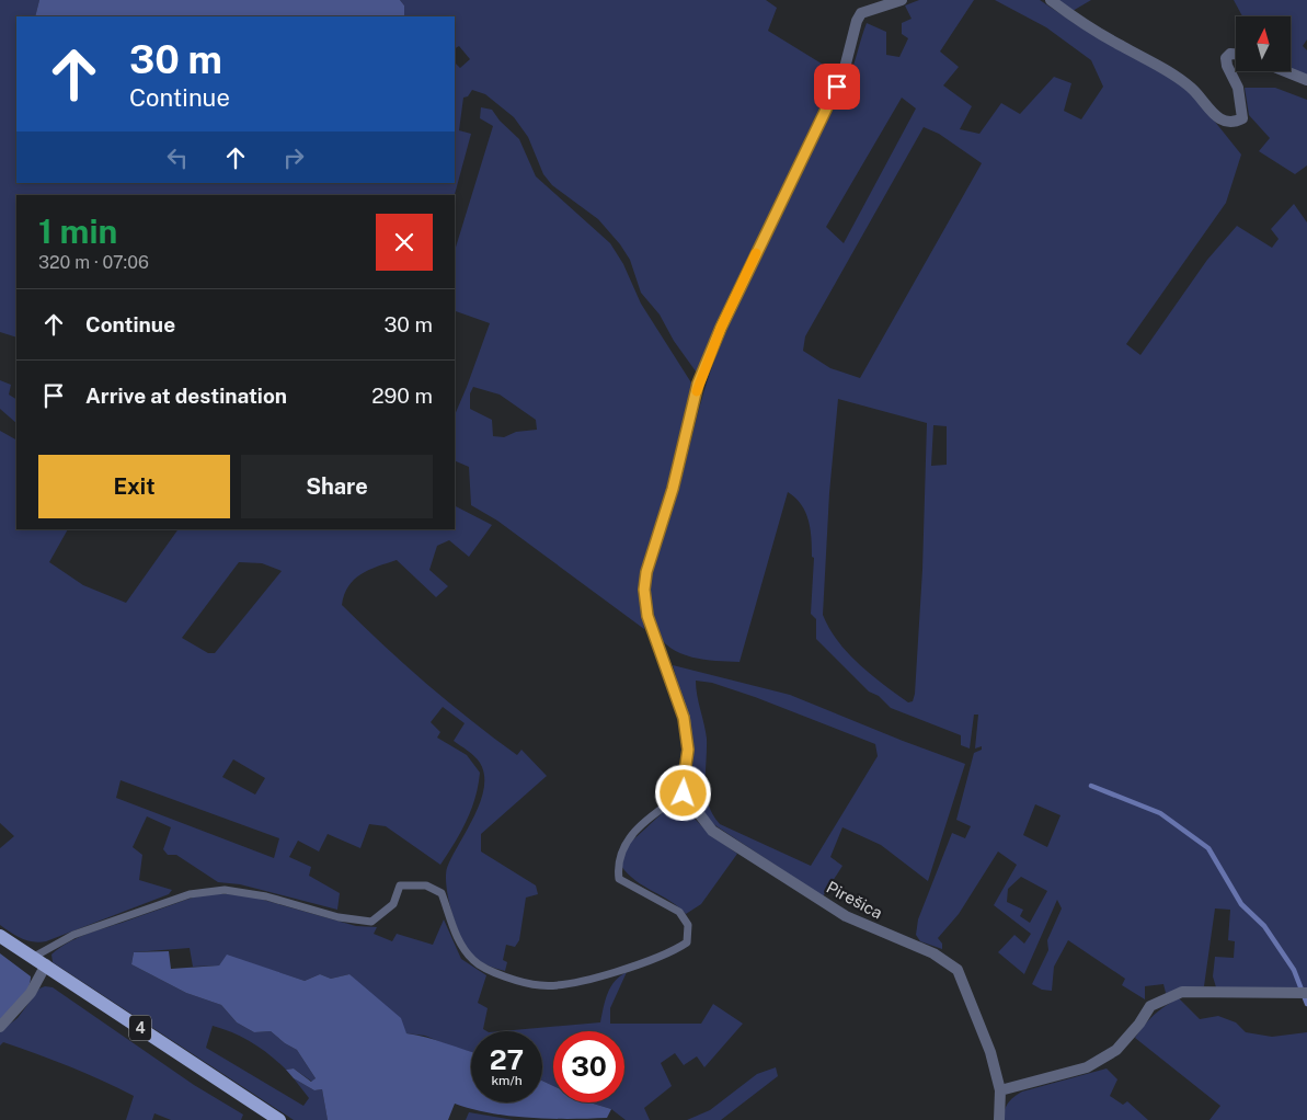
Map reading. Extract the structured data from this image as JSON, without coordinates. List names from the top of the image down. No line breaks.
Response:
{"streets":{"main road":["4"],"street":["Pirešica"]},"north":"top","page":{"turn":["30 m","Continue"],"heading":["1 min","320 m · 07:06"],"list":[{"name":"Continue","value":"30 m"},{"name":"Arrive at destination","value":"290 m"}],"buttons":["Exit","Share"],"speed":"27 km/h","limit":"30"}}
